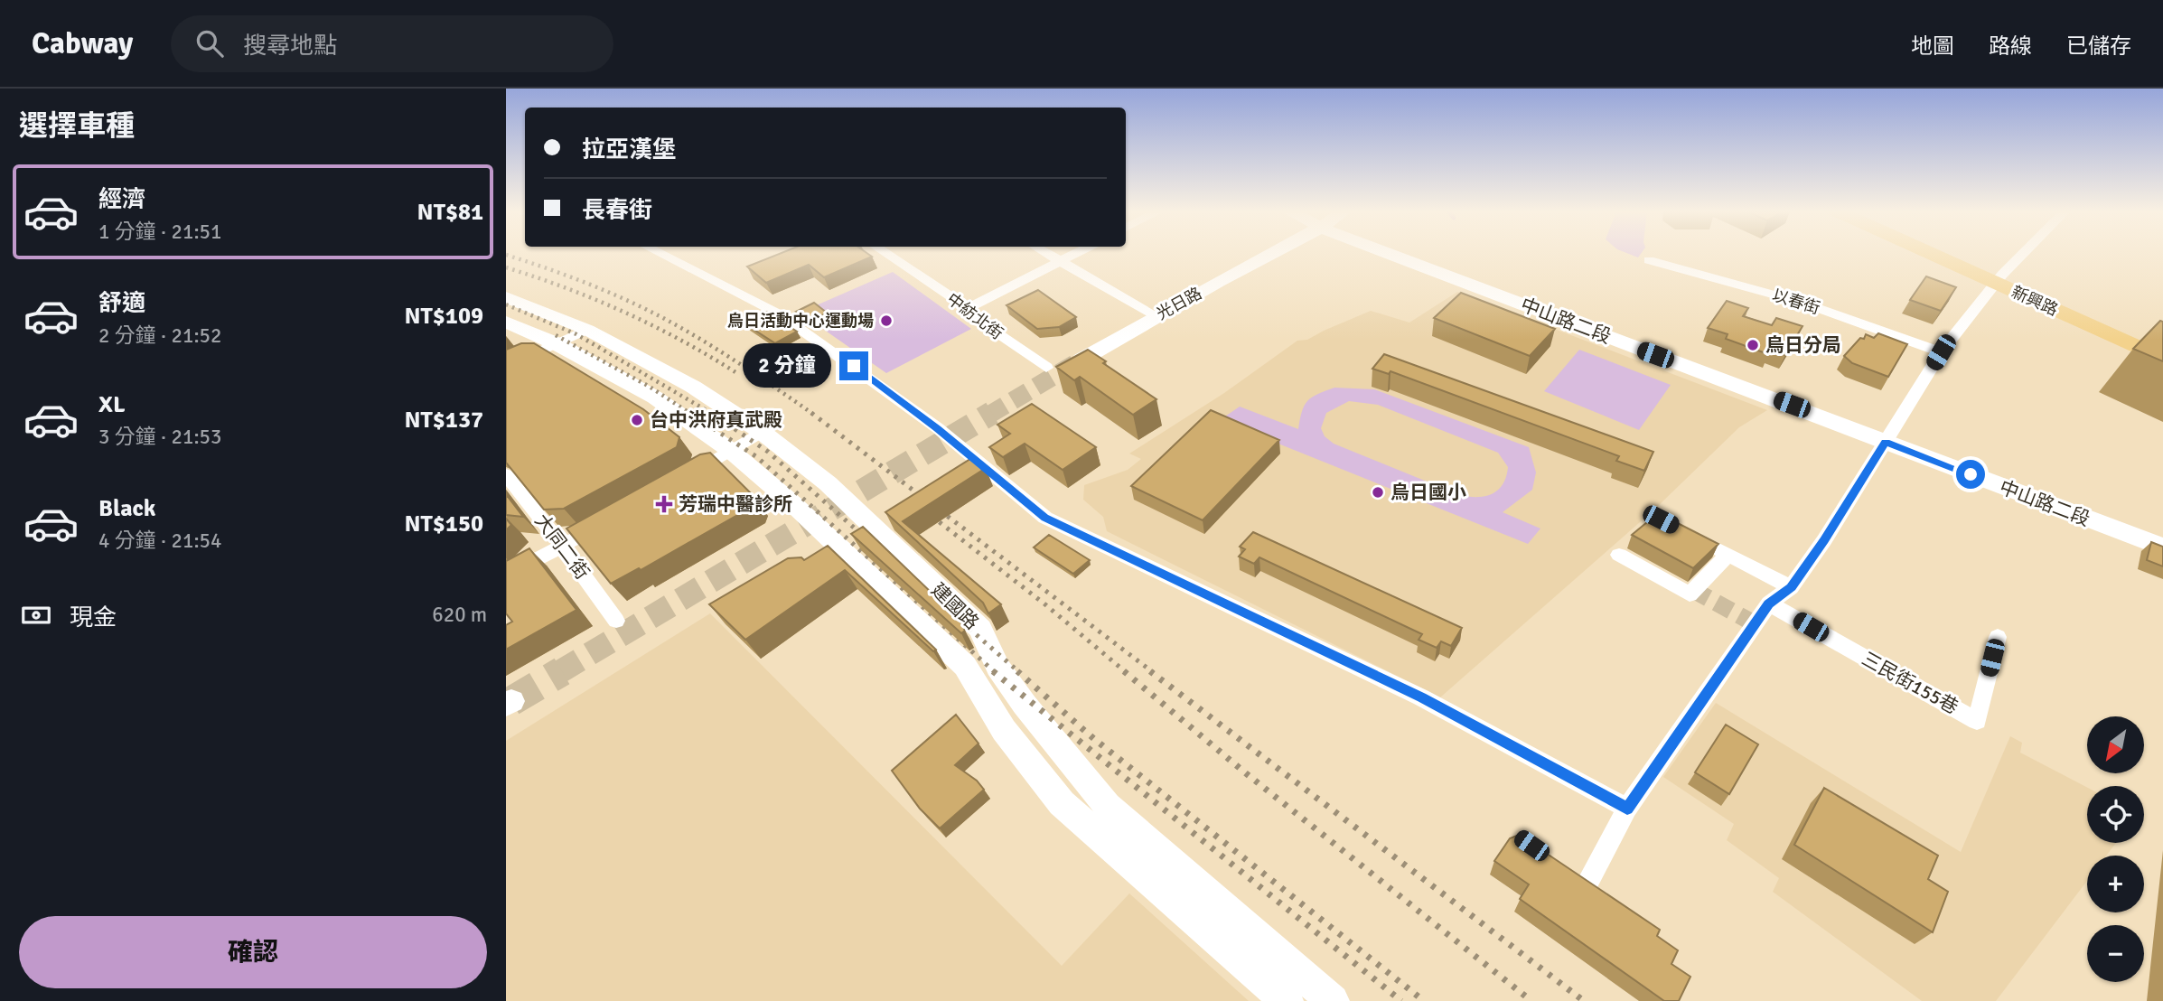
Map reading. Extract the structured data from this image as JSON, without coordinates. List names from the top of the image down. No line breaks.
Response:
{"streets":{"main road":["新興路","光日路","中山路二段","建國路"],"street":["以春街","中紡北街","大同二街","三民街155巷"]},"places":{"other":["烏日活動中心運動場","烏日分局","台中洪府真武殿","烏日國小"],"health":["芳瑞中醫診所"]},"north":"bottom left","page":{"header":"Cabway","search":"搜尋地點","nav":["地圖","路線","已儲存"],"heading":"選擇車種","banner":["拉亞漢堡","長春街"],"list":[{"name":"經濟","note":"1 分鐘 · 21:51","value":"NT$81"},{"name":"舒適","note":"2 分鐘 · 21:52","value":"NT$109"},{"name":"XL","note":"3 分鐘 · 21:53","value":"NT$137"},{"name":"Black","note":"4 分鐘 · 21:54","value":"NT$150"}],"bubble":"2 分鐘","pay":["現金","620 m"],"map_buttons":["+","−"],"buttons":"確認"}}
